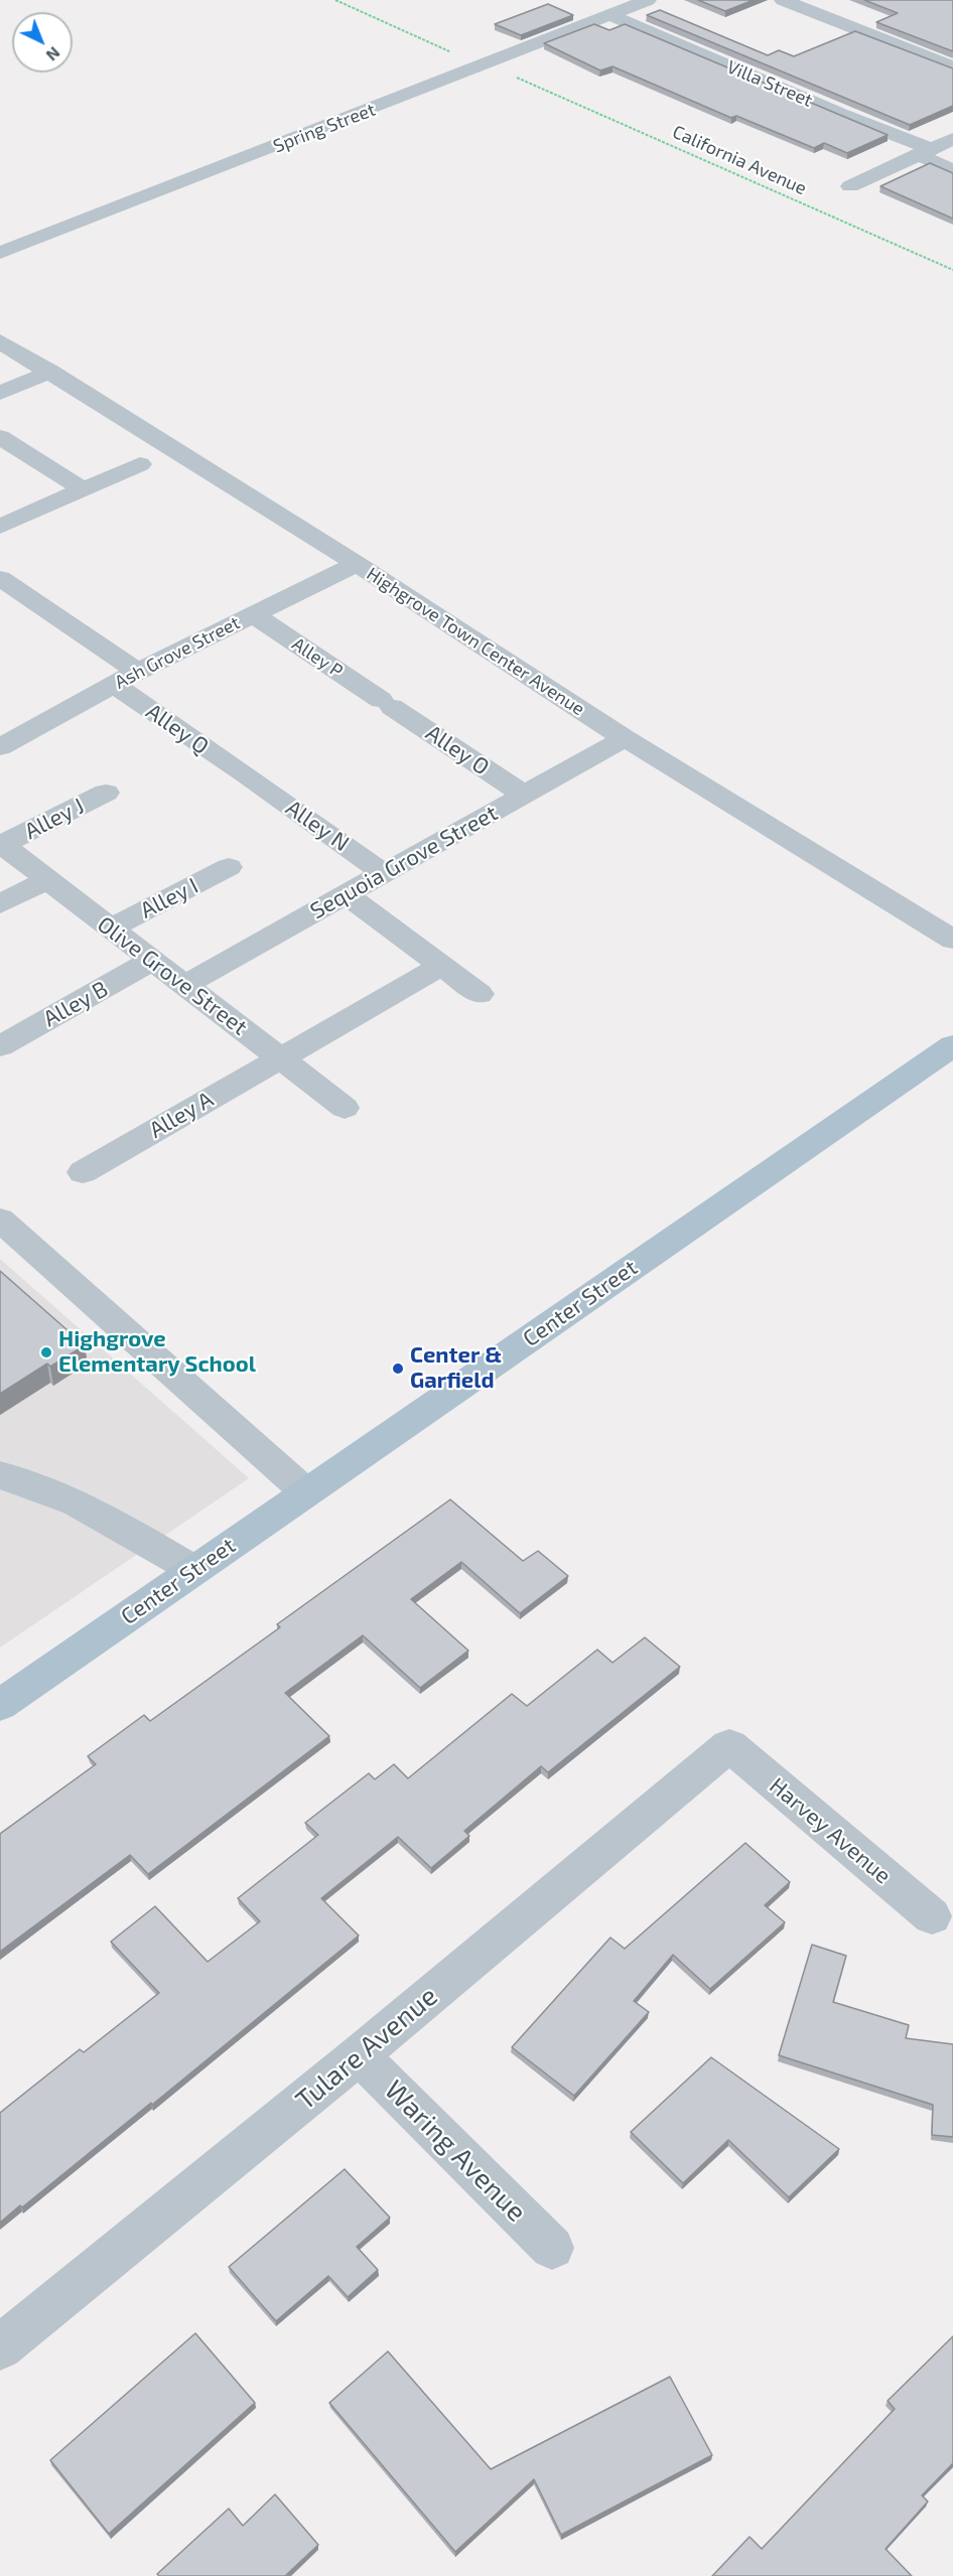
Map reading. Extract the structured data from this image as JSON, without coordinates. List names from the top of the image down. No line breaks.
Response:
{"streets":{"main road":["Center Street"],"street":["Villa Street","Spring Street","Highgrove Town Center Avenue","Ash Grove Street","Alley P","Alley Q","Alley O","Alley J","Alley N","Sequoia Grove Street","Alley I","Olive Grove Street","Alley B","Alley A","Harvey Avenue","Tulare Avenue","Waring Avenue"],"path":["California Avenue"]},"crossings":[["Villa Street","Spring Street"],["Highgrove Town Center Avenue","Ash Grove Street"],["Highgrove Town Center Avenue","Sequoia Grove Street"],["Ash Grove Street","Alley P"],["Ash Grove Street","Alley Q"],["Alley P","Alley O"],["Alley Q","Alley N"],["Alley O","Sequoia Grove Street"],["Alley J","Olive Grove Street"],["Alley N","Sequoia Grove Street"],["Sequoia Grove Street","Olive Grove Street"],["Alley I","Olive Grove Street"],["Olive Grove Street","Alley B"],["Olive Grove Street","Alley A"],["Harvey Avenue","Tulare Avenue"],["Tulare Avenue","Waring Avenue"]],"places":["Highgrove Elementary School","Center & Garfield"],"north":"bottom right"}
